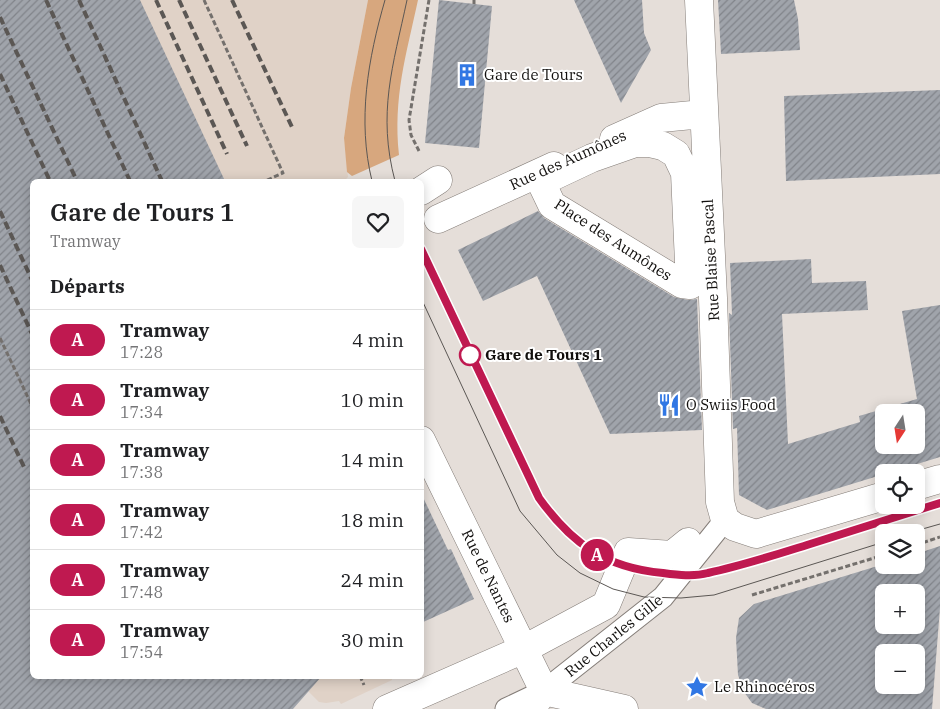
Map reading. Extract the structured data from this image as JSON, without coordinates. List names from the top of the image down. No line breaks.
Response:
{"streets":{"street":["Rue des Aumônes","Place des Aumônes","Rue Blaise Pascal","Rue de Nantes"],"lane":["Rue Charles Gille"]},"crossings":[["Rue des Aumônes","Rue Blaise Pascal"],["Rue Blaise Pascal","Rue Charles Gille"],["Rue de Nantes","Rue Charles Gille"]],"places":{"building":["Gare de Tours"],"other":["Gare de Tours 1"],"restaurant":["O Swiis Food"],"place":["Le Rhinocéros"]},"lines":["tram line A"],"north":"bottom","page":{"on_map":"A","heading":[["Gare de Tours 1","Tramway"],"Départs"],"list":[{"mark":"A","name":"Tramway","note":"17:28","value":"4 min"},{"mark":"A","name":"Tramway","note":"17:34","value":"10 min"},{"mark":"A","name":"Tramway","note":"17:38","value":"14 min"},{"mark":"A","name":"Tramway","note":"17:42","value":"18 min"},{"mark":"A","name":"Tramway","note":"17:48","value":"24 min"},{"mark":"A","name":"Tramway","note":"17:54","value":"30 min"}],"map_buttons":["+","−"]}}
